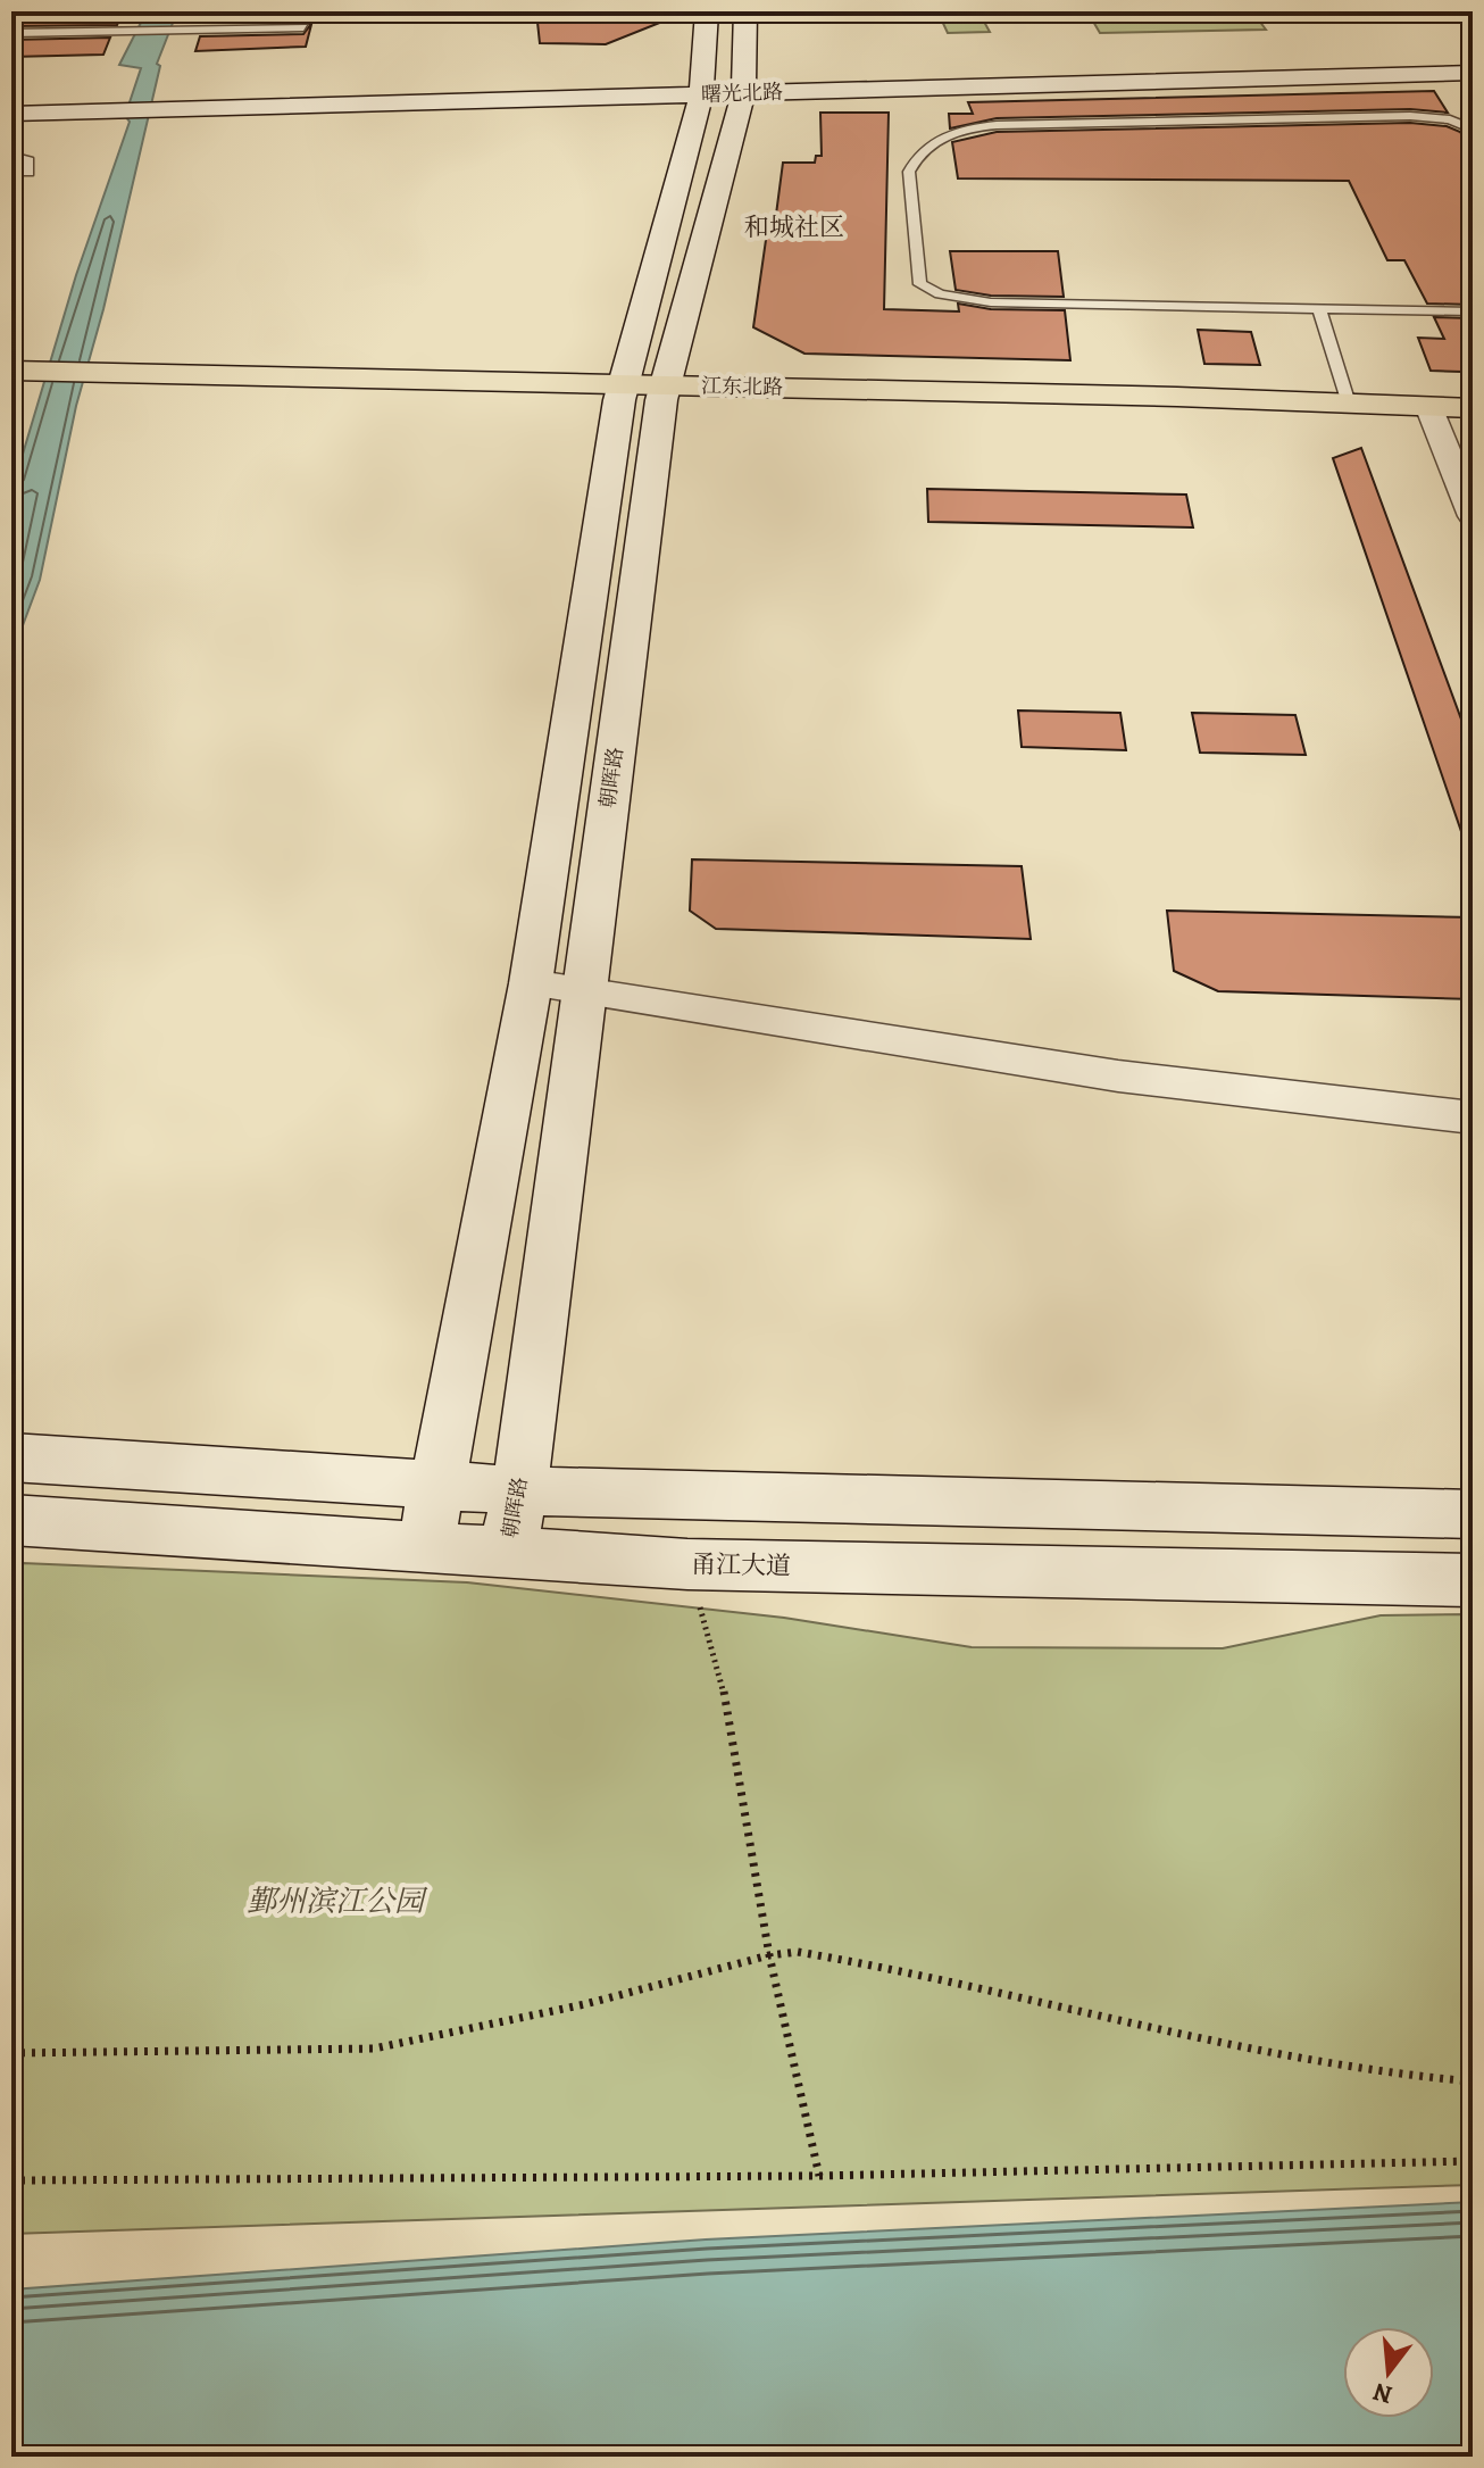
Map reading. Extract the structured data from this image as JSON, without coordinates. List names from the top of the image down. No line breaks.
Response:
{"streets":{"main road":["曙光北路","江东北路","朝晖路","甬江大道"]},"crossings":[["曙光北路","朝晖路"],["江东北路","朝晖路"],["朝晖路","甬江大道"]],"districts":["和城社区"],"parks":["鄞州滨江公园"],"north":"bottom"}
